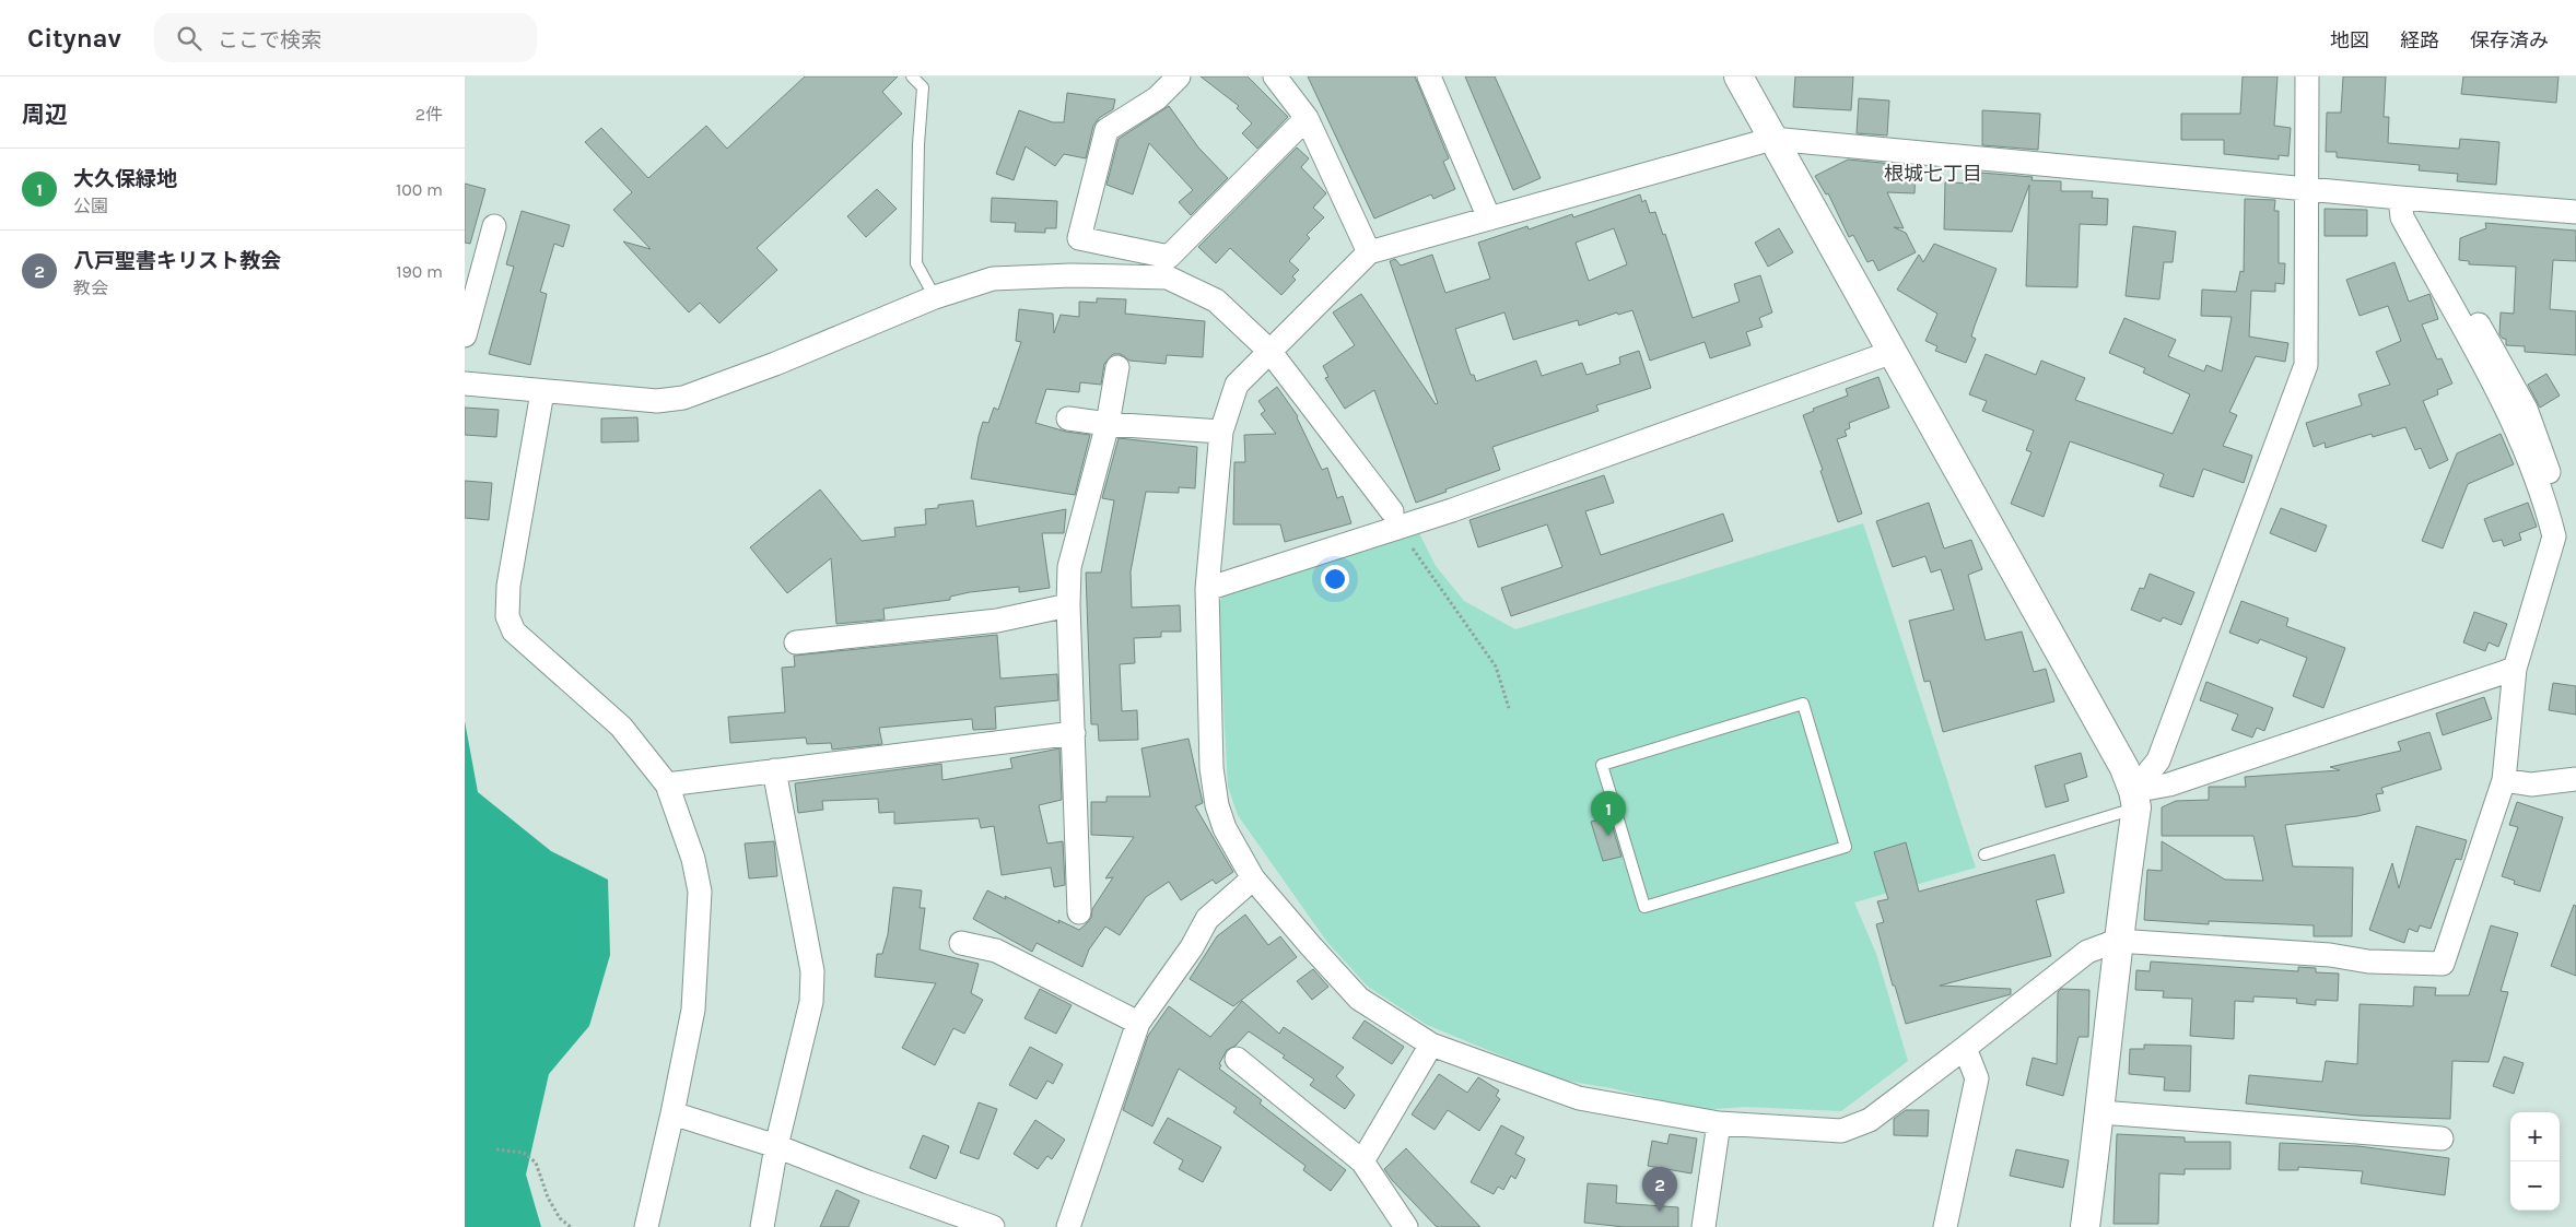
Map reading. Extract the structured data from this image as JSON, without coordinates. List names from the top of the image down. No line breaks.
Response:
{"districts":["根城七丁目"],"page":{"header":"Citynav","search":"ここで検索","nav":["地図","経路","保存済み"],"heading":["周辺","2件"],"list":[{"mark":"1","name":"大久保緑地","note":"公園","value":"100 m"},{"mark":"2","name":"八戸聖書キリスト教会","note":"教会","value":"190 m"}],"pins":["1","2"],"map_buttons":["+","−"]}}
